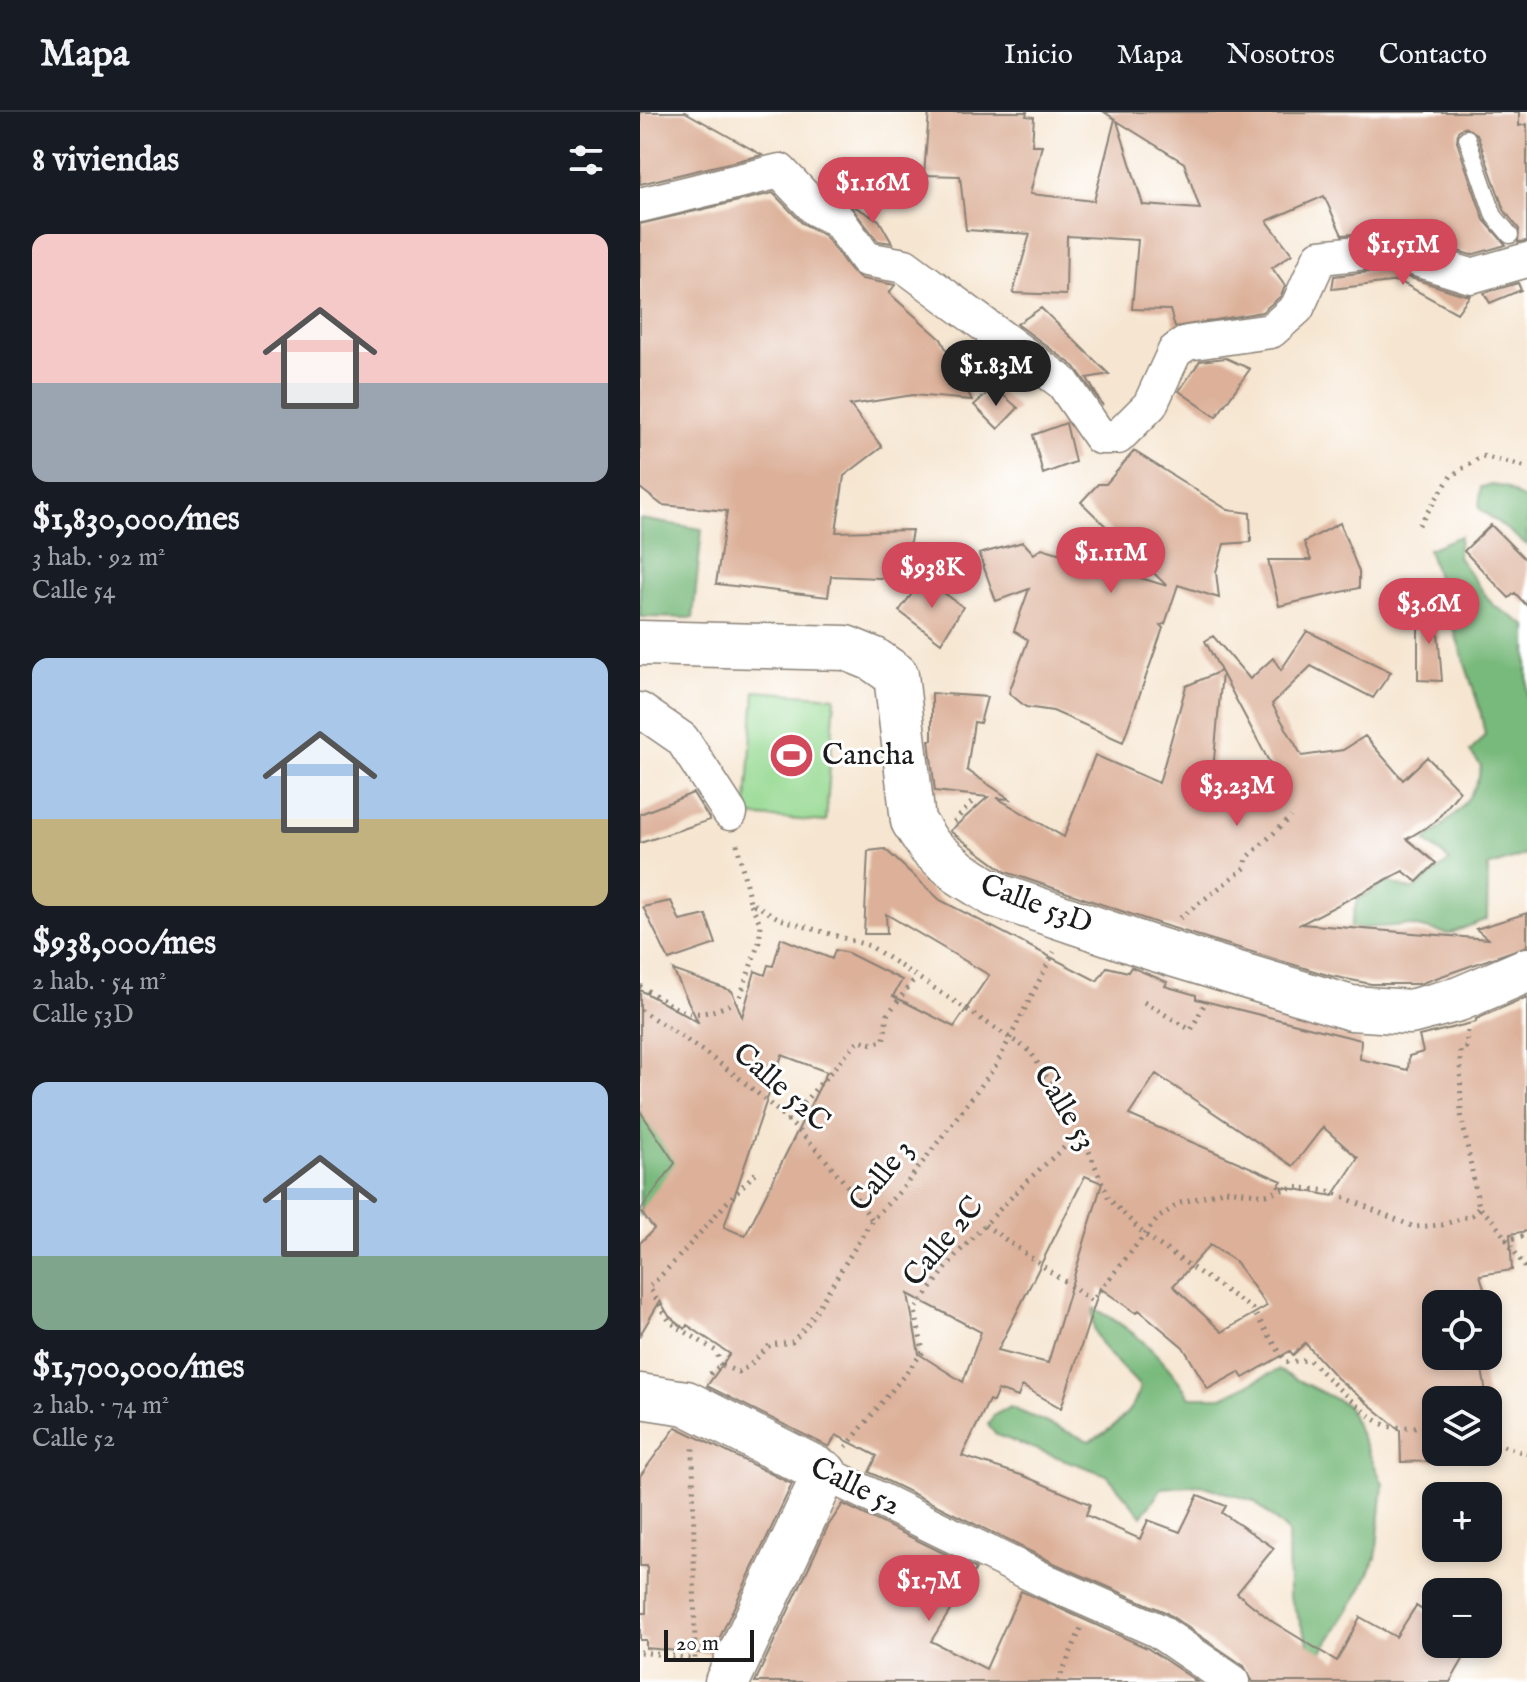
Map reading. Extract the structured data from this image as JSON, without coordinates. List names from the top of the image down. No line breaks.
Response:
{"streets":{"street":["Calle 53D","Calle 52"],"path":["Calle 52C","Calle 53","Calle 3","Calle 2C"]},"crossings":[["Calle 53D","Calle 3"],["Calle 52C","Calle 3"],["Calle 53","Calle 3"],["Calle 53","Calle 2C"],["Calle 2C","Calle 52"]],"places":{"sports":["Cancha"]},"scale_bar":"20 m","page":{"header":"Mapa","nav":["Inicio","Mapa","Nosotros","Contacto"],"heading":"8 viviendas","price":["$1.16M","$1.51M","$1.83M","$1.11M","$938K","$3.6M","$3.23M","$1.7M"],"list":[{"name":"$1,830,000/mes","note":"3 hab. · 92 m² · Calle 54"},{"name":"$938,000/mes","note":"2 hab. · 54 m² · Calle 53D"},{"name":"$1,700,000/mes","note":"2 hab. · 74 m² · Calle 52"}],"map_buttons":["+","−"],"scale":"20 m"}}
